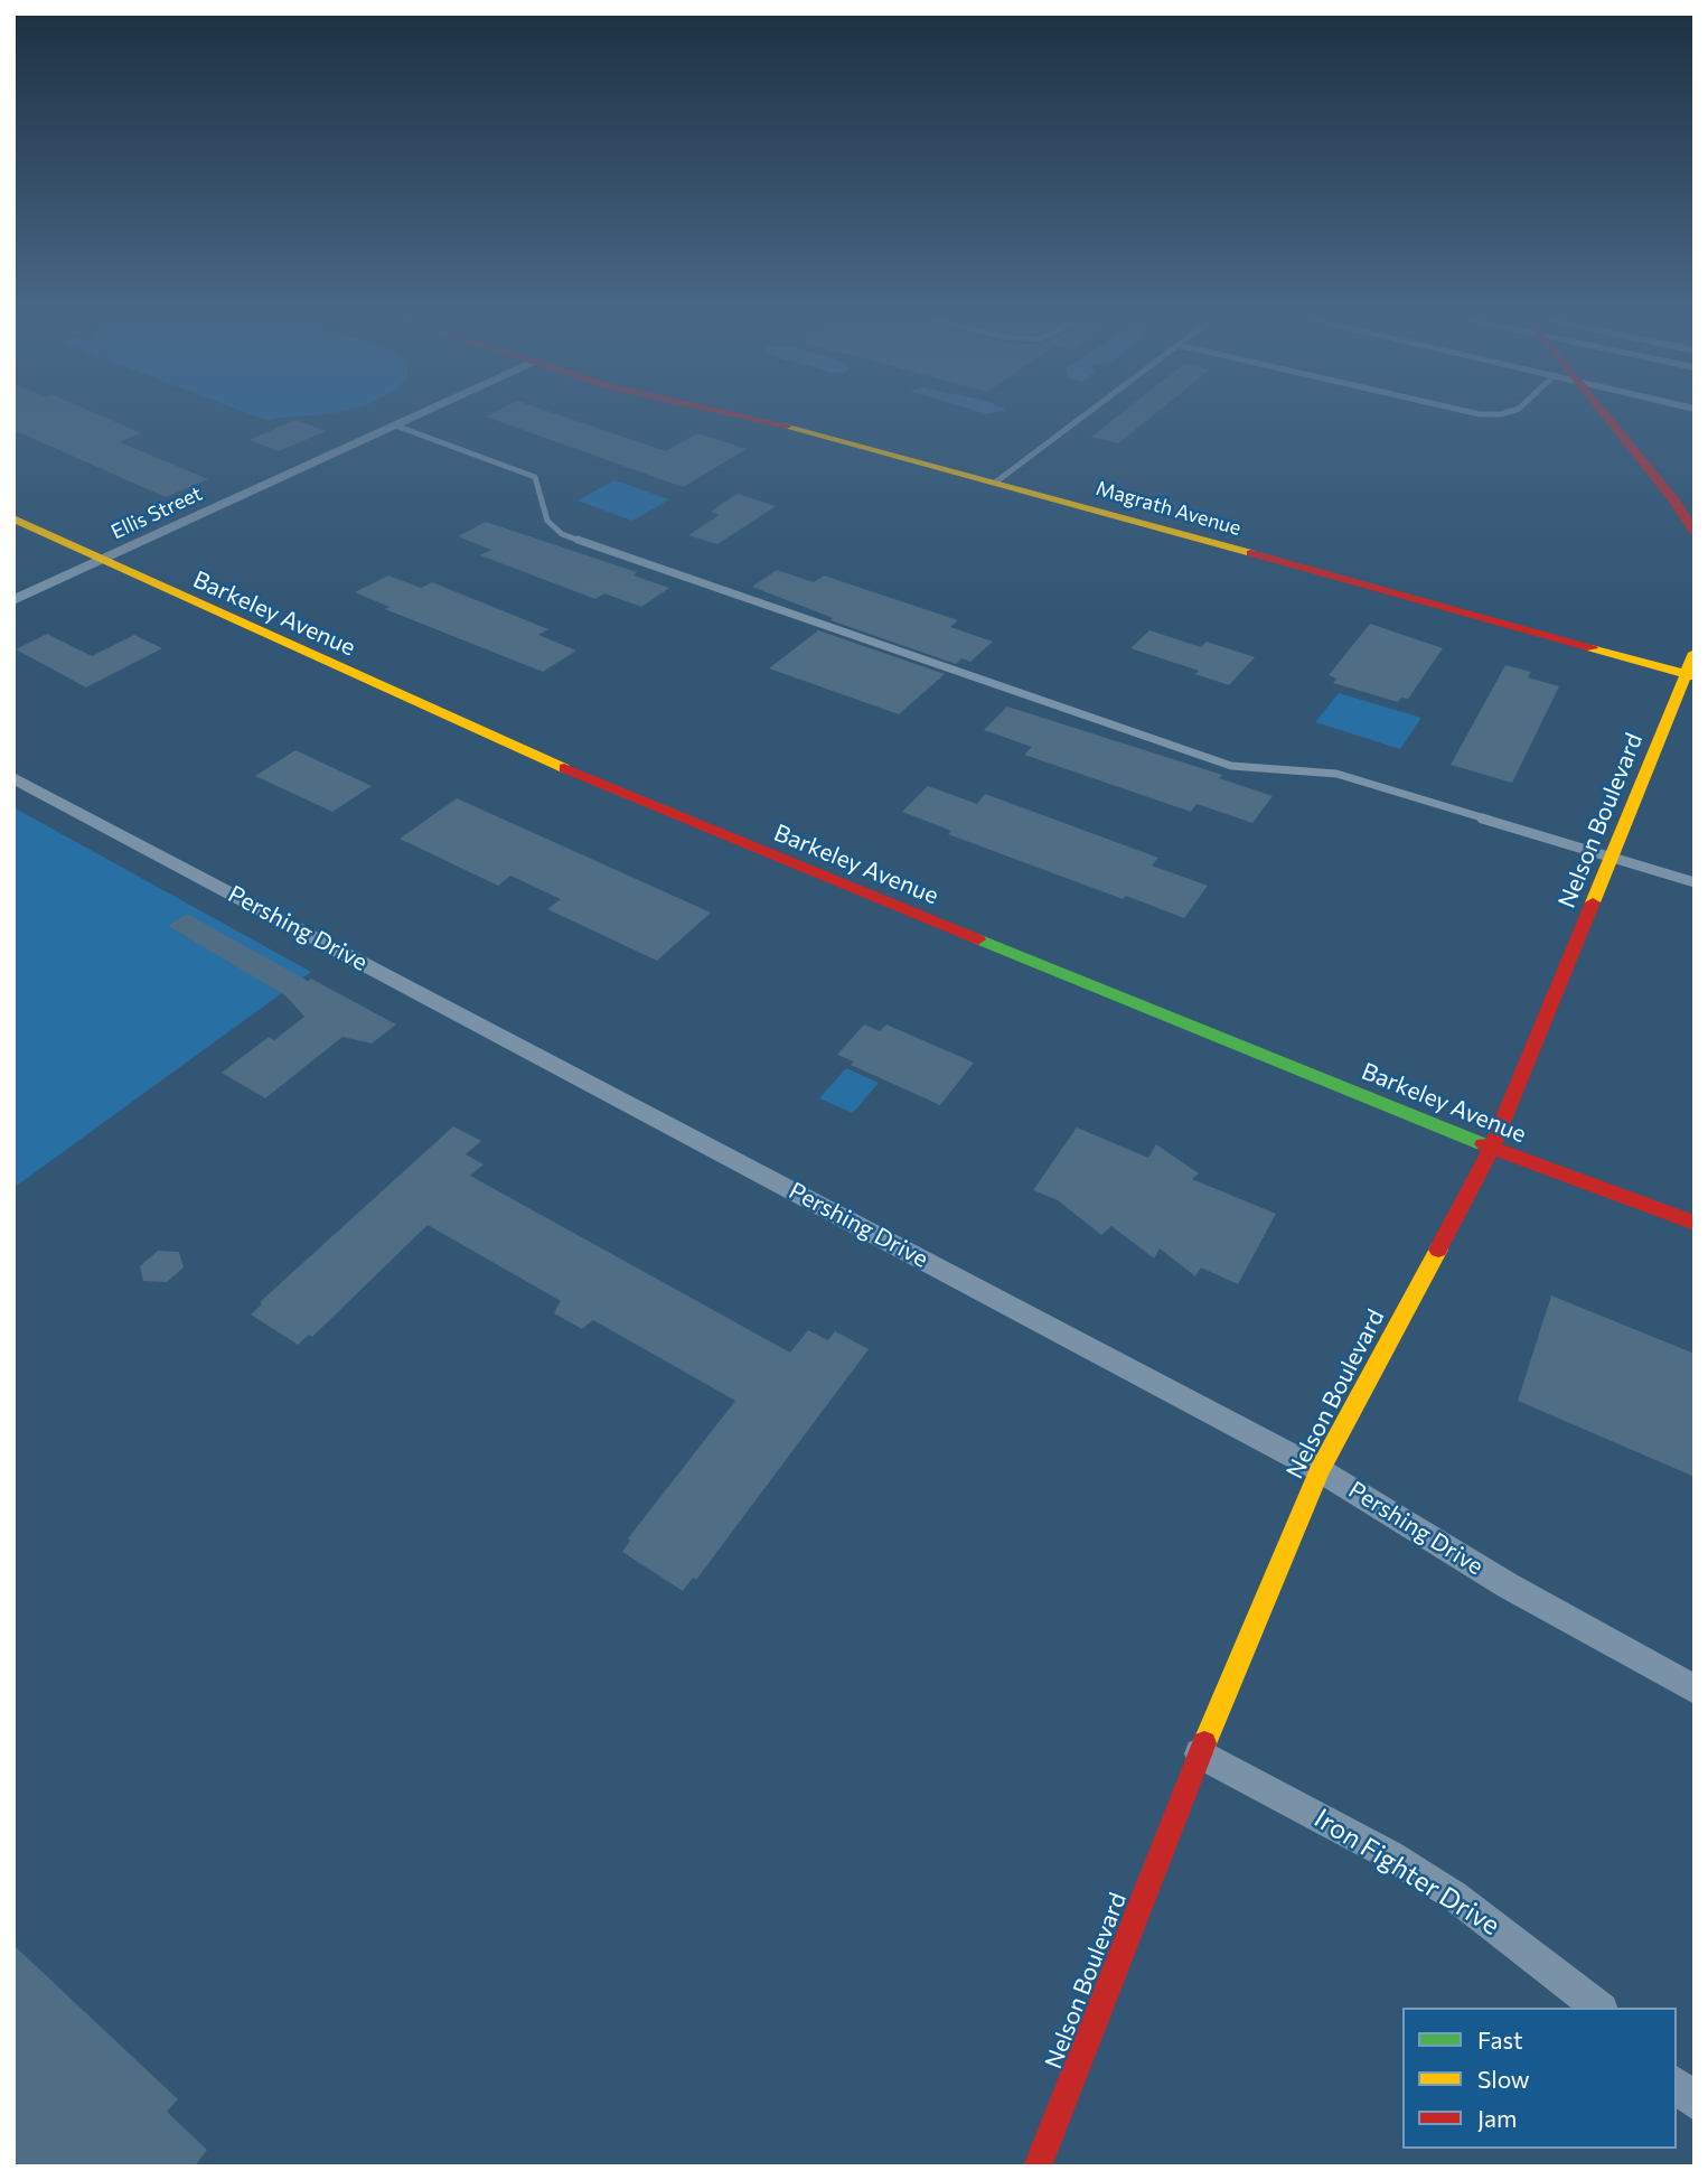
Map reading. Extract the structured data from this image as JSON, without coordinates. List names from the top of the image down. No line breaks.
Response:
{"streets":{"main road":["Magrath Avenue","Barkeley Avenue","Nelson Boulevard"],"street":["Ellis Street","Pershing Drive","Iron Fighter Drive"]},"crossings":[["Magrath Avenue","Nelson Boulevard"],["Ellis Street","Barkeley Avenue"],["Barkeley Avenue","Nelson Boulevard"],["Nelson Boulevard","Pershing Drive"],["Nelson Boulevard","Iron Fighter Drive"]],"legend":["Fast","Slow","Jam"]}
